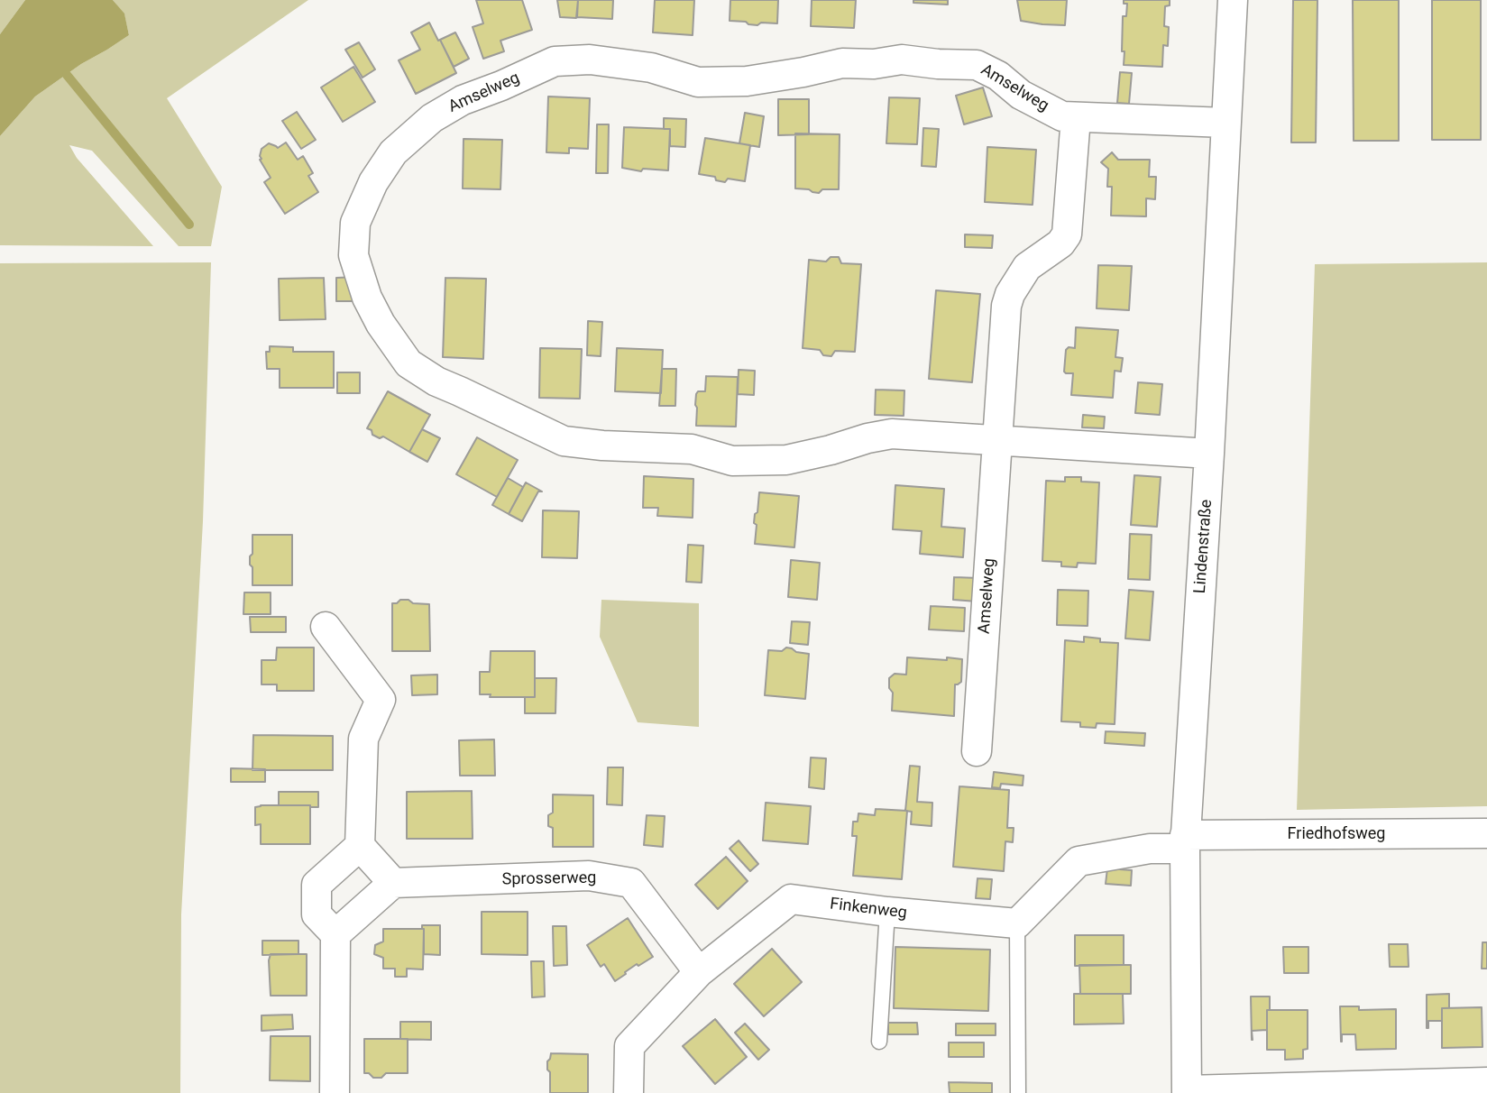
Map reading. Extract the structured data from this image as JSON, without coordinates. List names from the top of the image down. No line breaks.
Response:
{"streets":{"street":["Amselweg","Lindenstraße","Friedhofsweg","Sprosserweg","Finkenweg"]},"crossings":[["Amselweg","Lindenstraße"],["Lindenstraße","Friedhofsweg"],["Sprosserweg","Finkenweg"]]}
